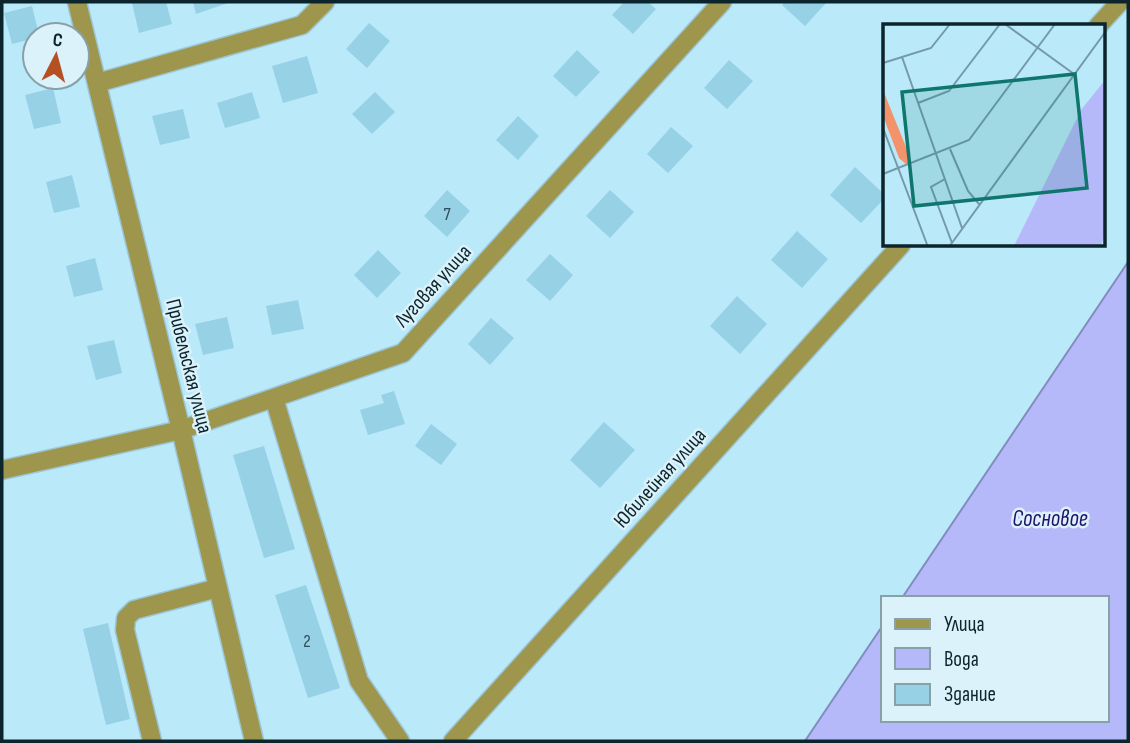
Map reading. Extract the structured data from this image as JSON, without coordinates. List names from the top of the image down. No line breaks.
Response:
{"streets":{"street":["Луговая улица","Прибельская улица","Юбилейная улица"]},"crossings":[["Луговая улица","Прибельская улица"]],"water":["Сосновое"],"house_numbers":["7","2"],"legend":["Улица","Вода","Здание"],"north":"top"}
